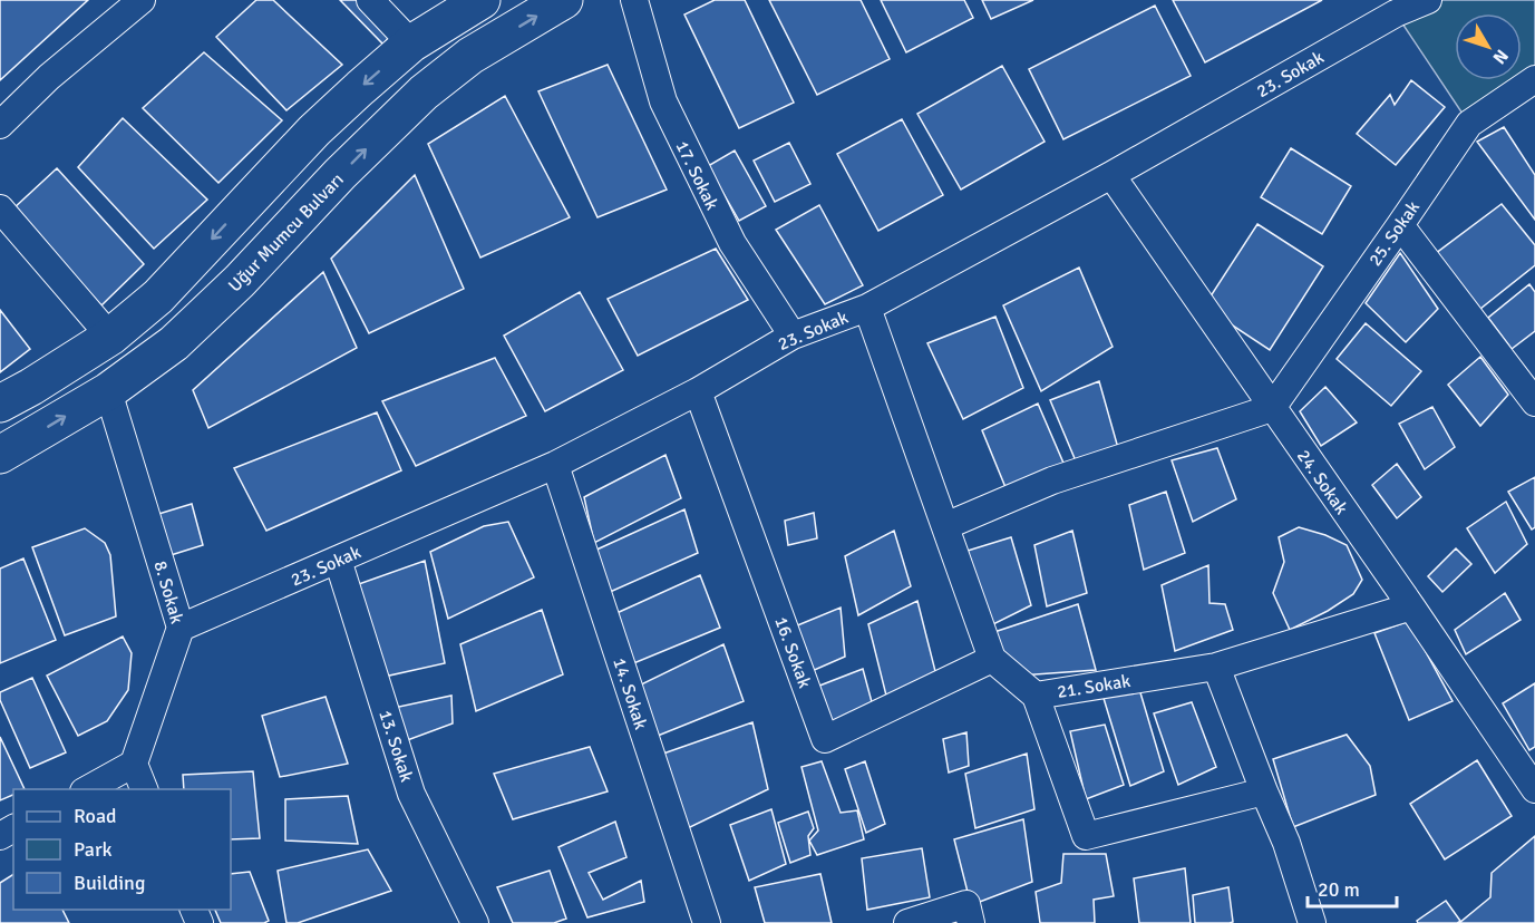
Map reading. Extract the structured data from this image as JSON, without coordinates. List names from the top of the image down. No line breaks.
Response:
{"streets":{"main road":["Uğur Mumcu Bulvarı"],"street":["23. Sokak","17. Sokak","25. Sokak","24. Sokak","8. Sokak","16. Sokak","21. Sokak","14. Sokak","13. Sokak"]},"crossings":[["23. Sokak","17. Sokak"],["23. Sokak","24. Sokak"],["23. Sokak","8. Sokak"],["23. Sokak","16. Sokak"],["23. Sokak","14. Sokak"],["23. Sokak","13. Sokak"],["Uğur Mumcu Bulvarı","8. Sokak"],["25. Sokak","24. Sokak"],["24. Sokak","21. Sokak"],["16. Sokak","21. Sokak"]],"legend":["Road","Park","Building"],"scale_bar":"20 m","north":"bottom right"}
